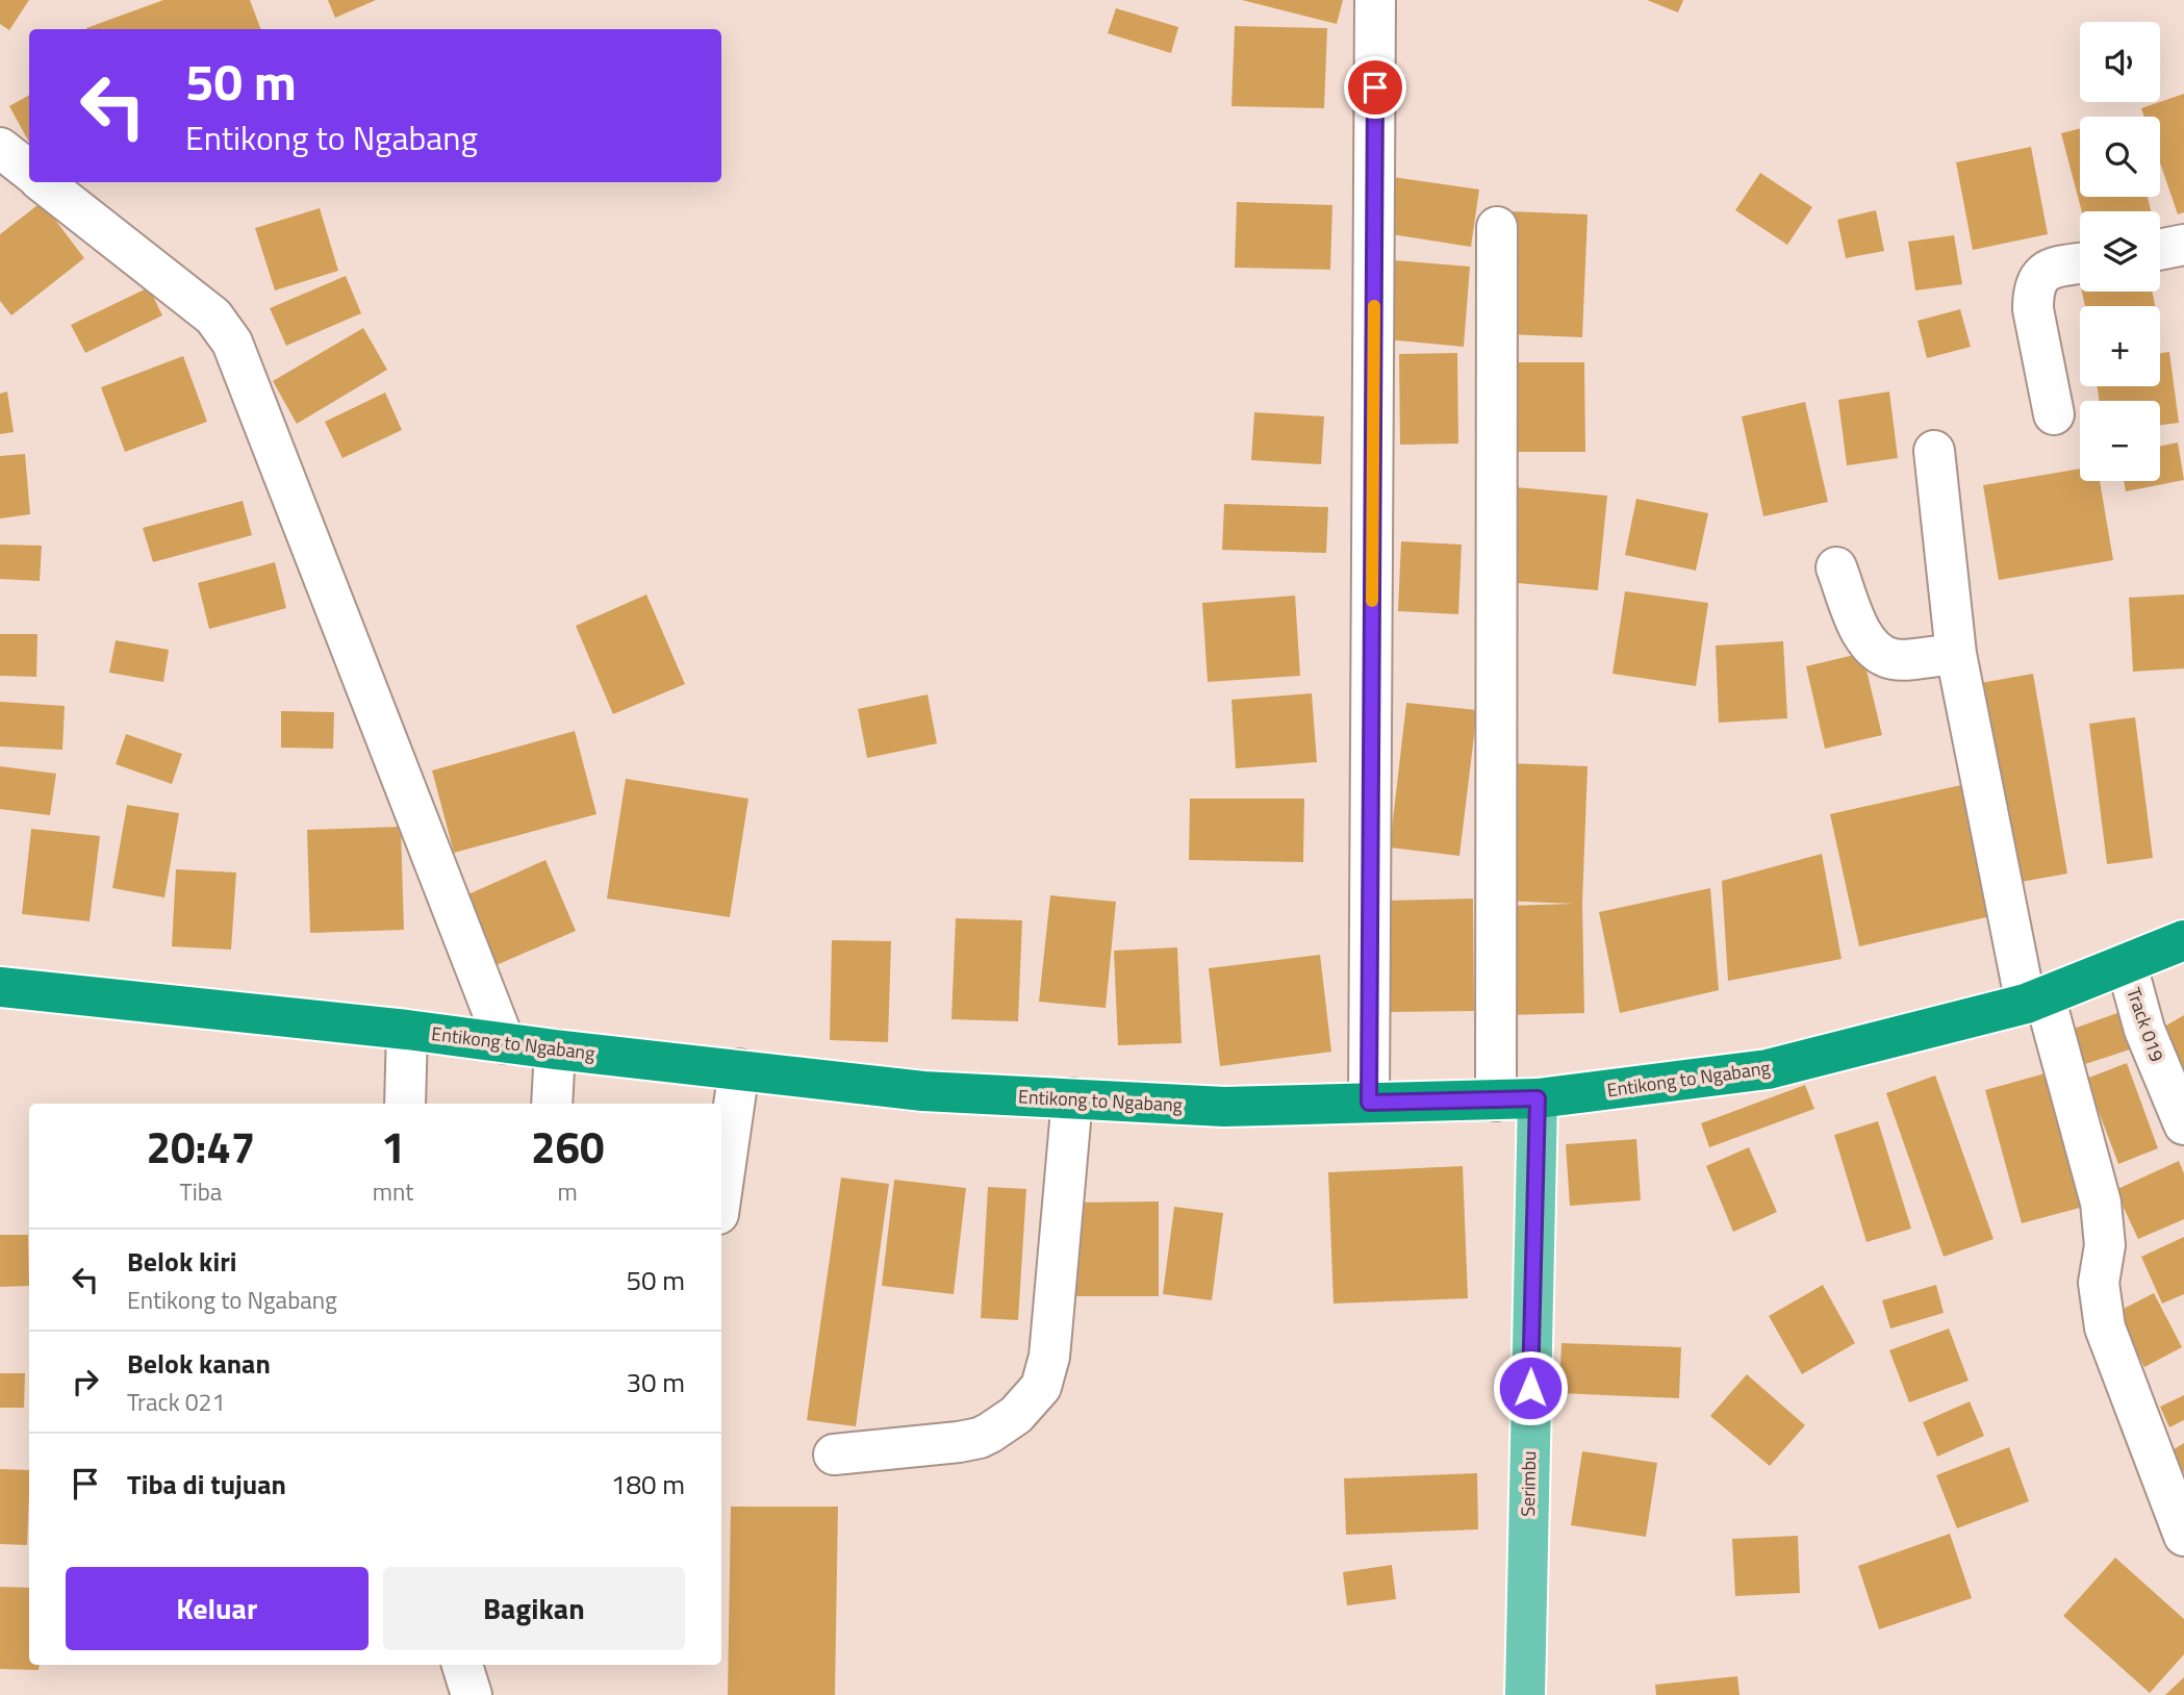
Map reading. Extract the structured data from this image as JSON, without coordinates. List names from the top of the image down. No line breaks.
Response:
{"streets":{"highway":["Entikong to Ngabang"],"main road":["Serimbu"],"street":["Track 019"]},"crossings":[["Track 019","Entikong to Ngabang"],["Entikong to Ngabang","Serimbu"]],"page":{"map_buttons":["+","−"],"turn":["50 m","Entikong to Ngabang"],"eta":["20:47","Tiba","1","mnt","260","m"],"list":[{"name":"Belok kiri","note":"Entikong to Ngabang","value":"50 m"},{"name":"Belok kanan","note":"Track 021","value":"30 m"},{"name":"Tiba di tujuan","value":"180 m"}],"buttons":["Keluar","Bagikan"]}}
